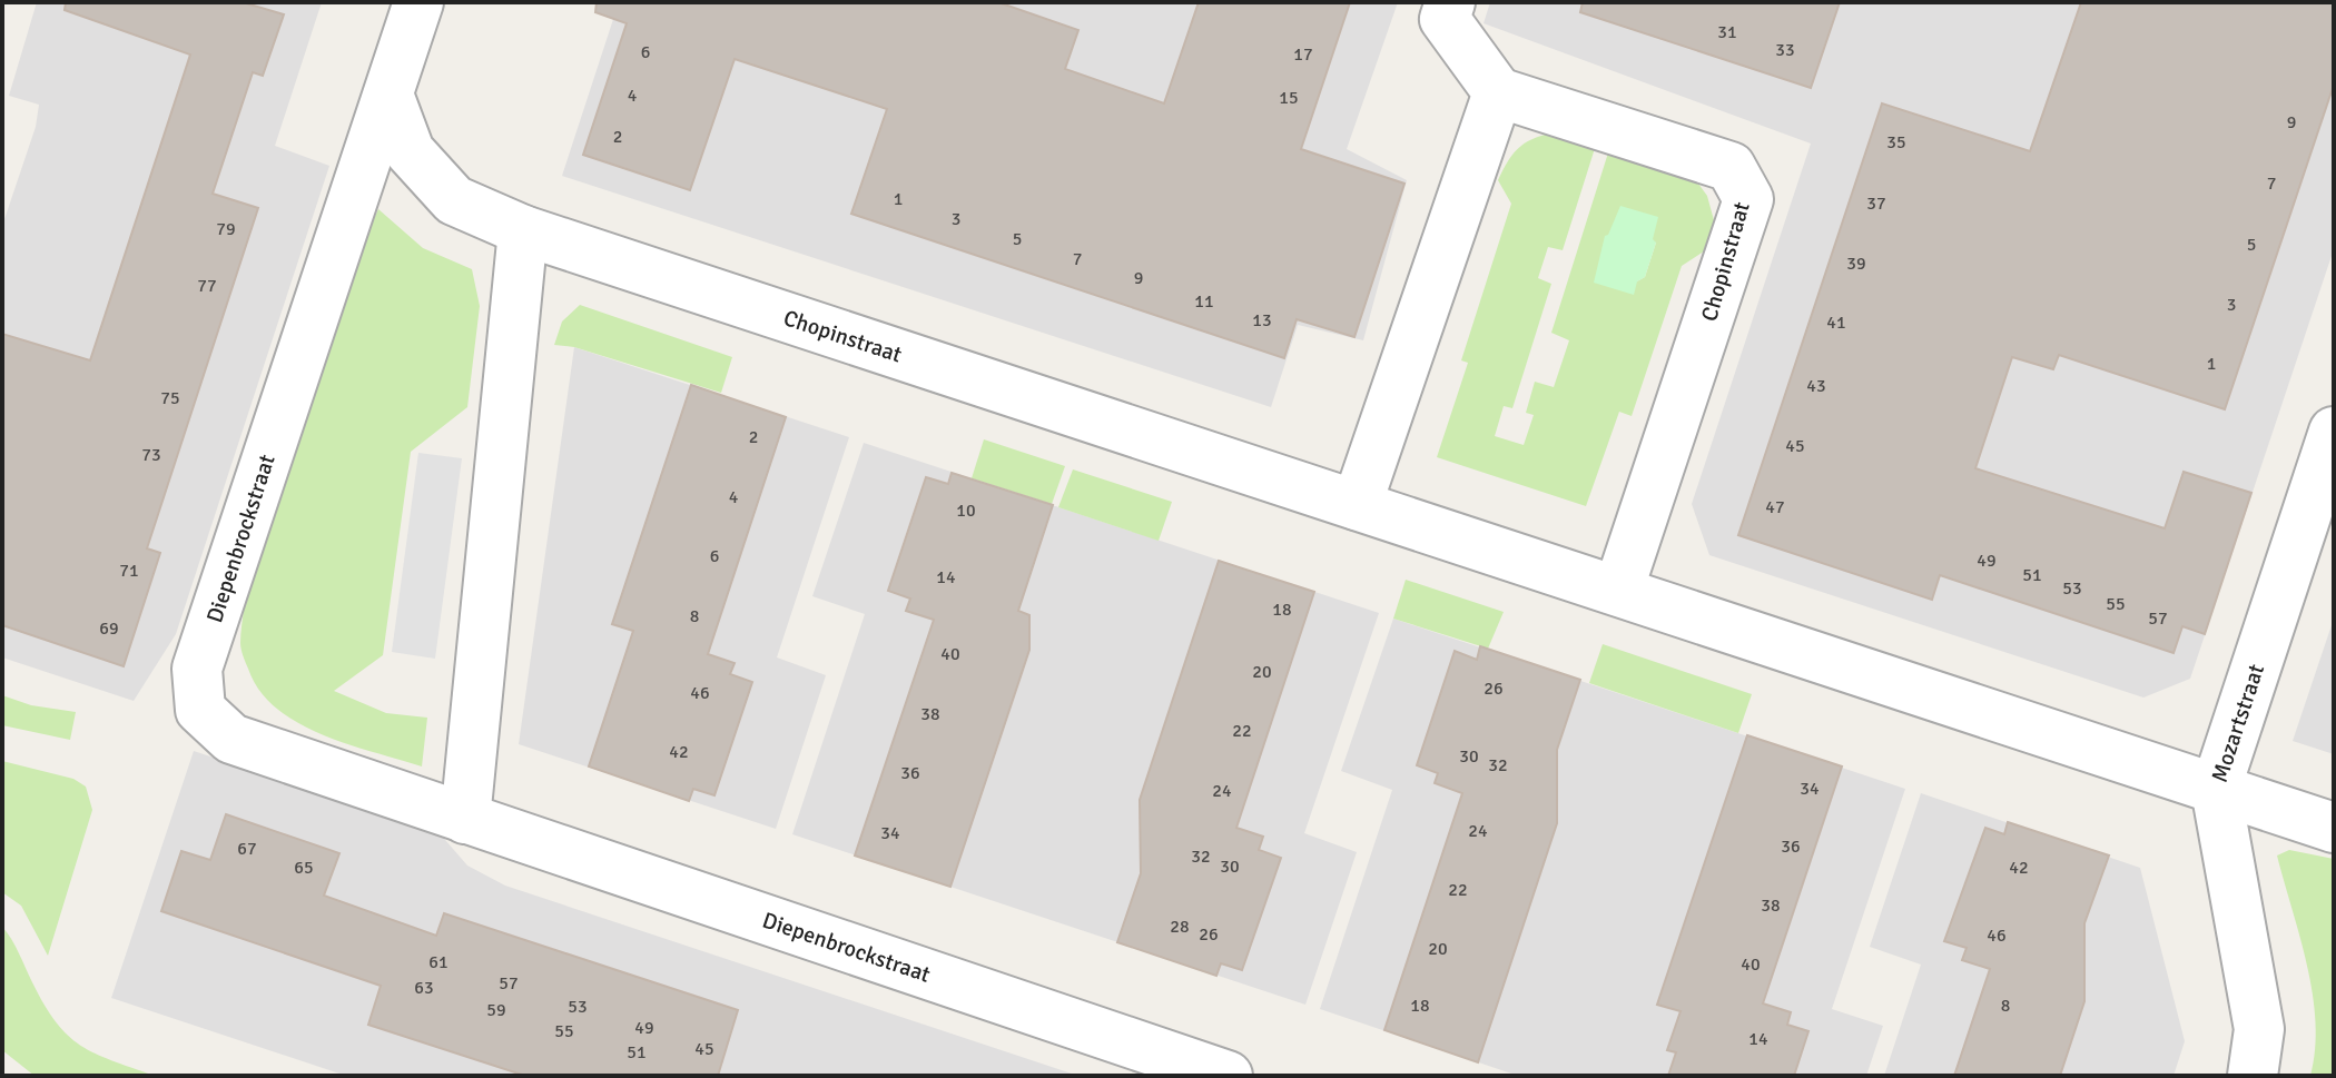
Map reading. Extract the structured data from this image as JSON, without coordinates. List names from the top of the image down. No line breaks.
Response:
{"streets":{"street":["Chopinstraat","Diepenbrockstraat","Mozartstraat"]},"crossings":[["Chopinstraat","Diepenbrockstraat"],["Chopinstraat","Mozartstraat"]],"house_numbers":["31","33","6","17","4","15","9","2","35","7","1","37","3","79","5","5","7","39","9","77","11","3","13","41","1","43","75","2","45","73","4","47","10","6","49","71","51","14","53","55","18","8","57","69","40","20","26","46","38","22","42","30","32","36","34","24","24","34","36","67","32","30","65","42","22","38","28","26","46","20","61","40","57","63","18","8","53","59","49","55","14","45","51"]}
